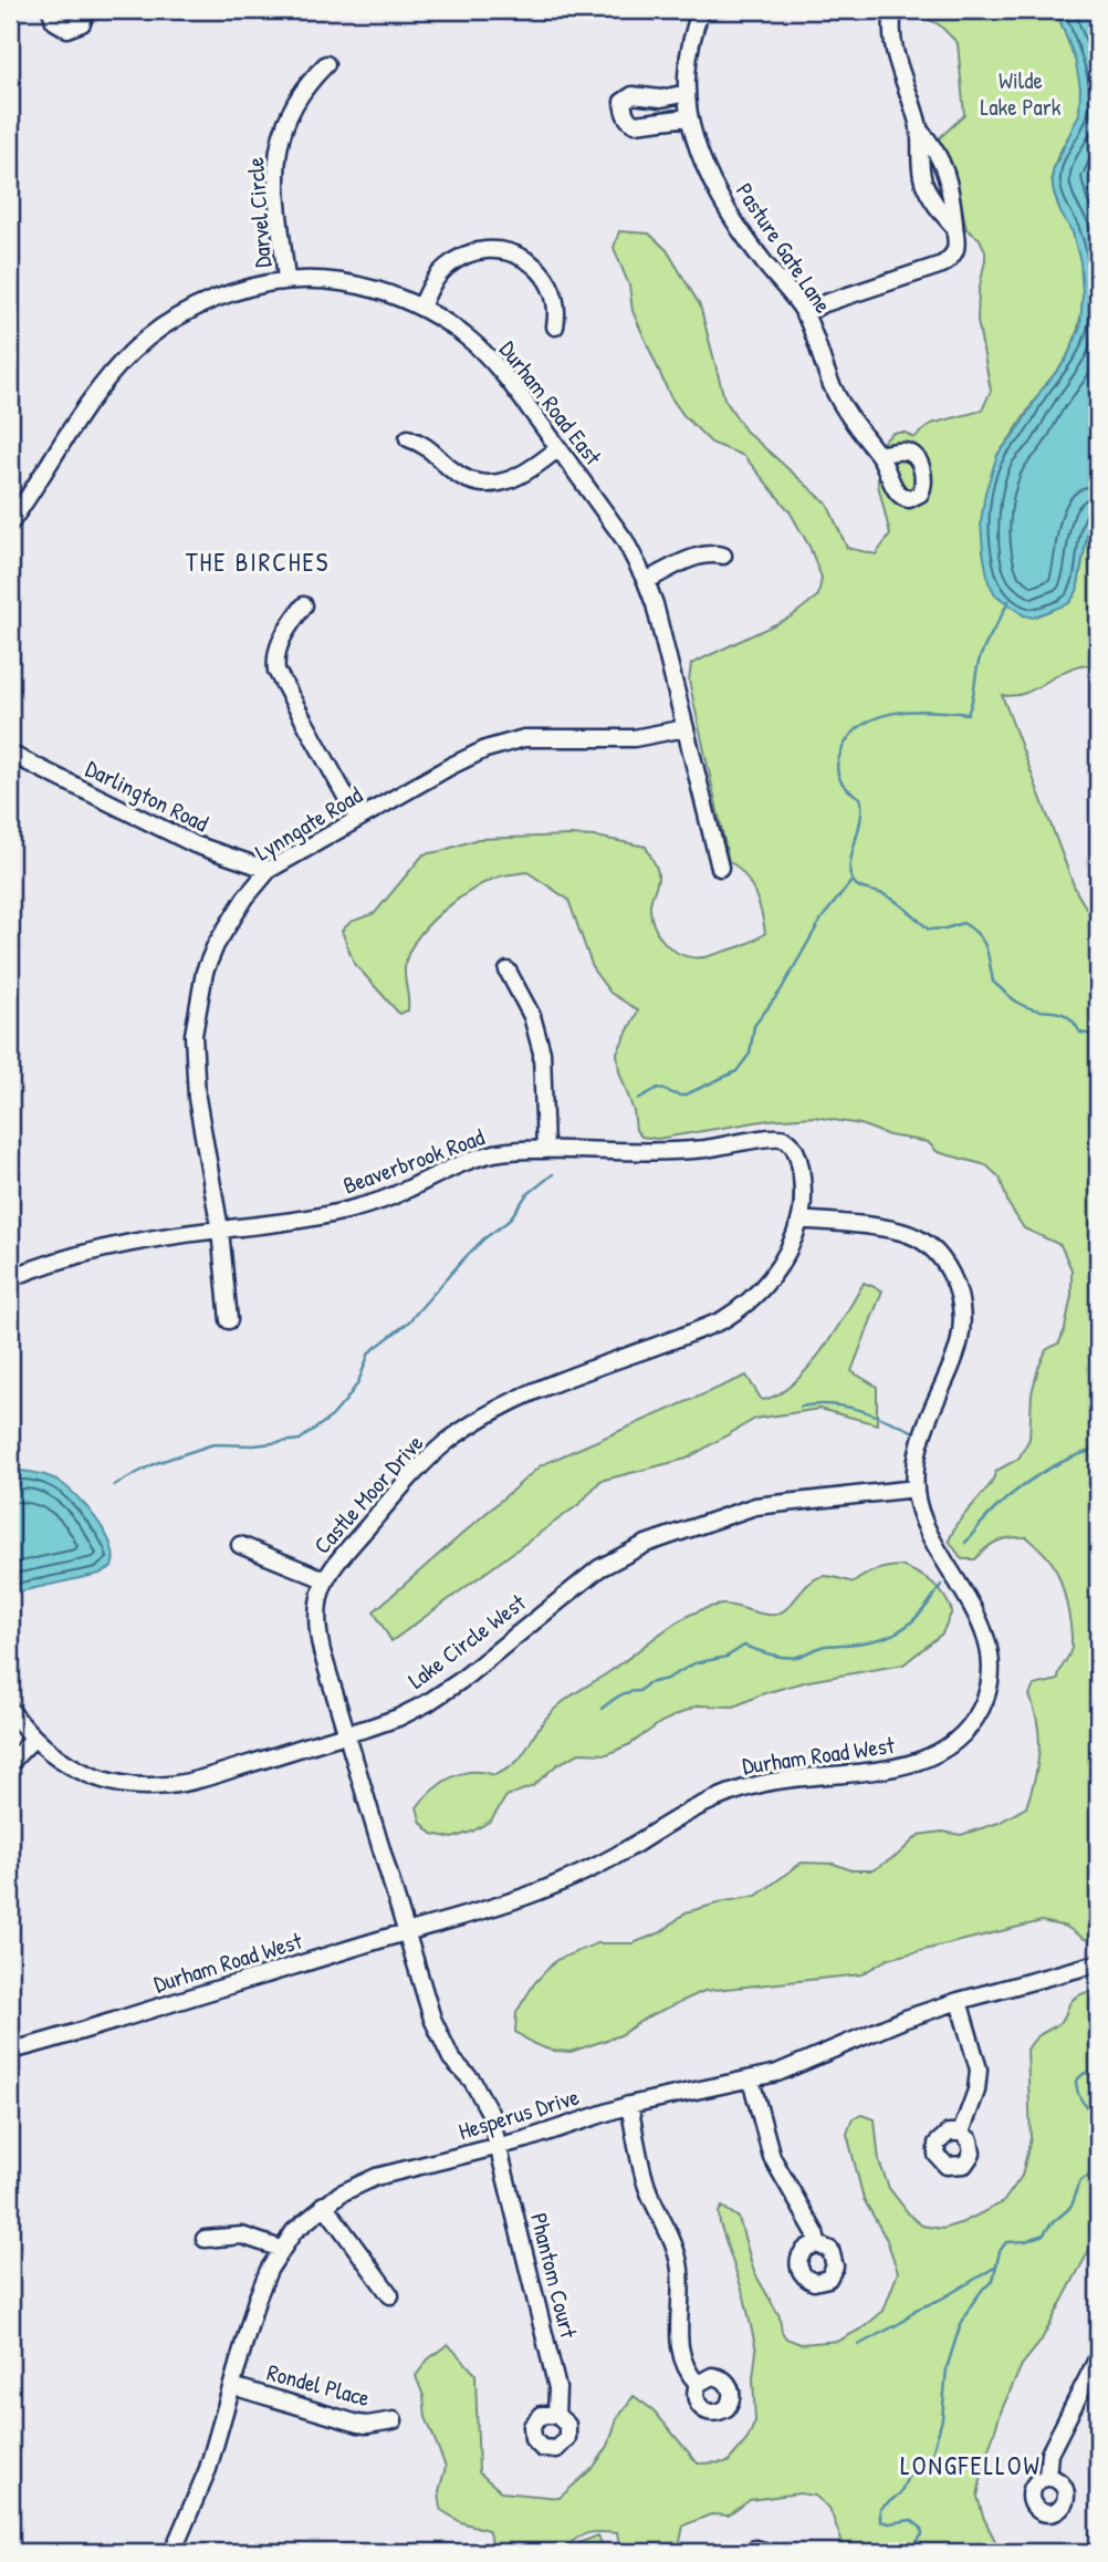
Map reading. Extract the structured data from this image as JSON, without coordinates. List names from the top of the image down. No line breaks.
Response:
{"streets":{"street":["Darvel Circle","Pasture Gate Lane","Durham Road East","Darlington Road","Lynngate Road","Beaverbrook Road","Castle Moor Drive","Lake Circle West","Durham Road West","Hesperus Drive","Phantom Court","Rondel Place"]},"crossings":[["Darvel Circle","Durham Road East"],["Durham Road East","Lynngate Road"],["Darlington Road","Lynngate Road"],["Lynngate Road","Beaverbrook Road"],["Beaverbrook Road","Castle Moor Drive"],["Castle Moor Drive","Lake Circle West"],["Castle Moor Drive","Durham Road West"],["Castle Moor Drive","Hesperus Drive"],["Castle Moor Drive","Phantom Court"],["Lake Circle West","Durham Road West"],["Hesperus Drive","Phantom Court"],["Hesperus Drive","Rondel Place"]],"districts":["THE BIRCHES","LONGFELLOW"],"parks":["Wilde Lake Park"]}
